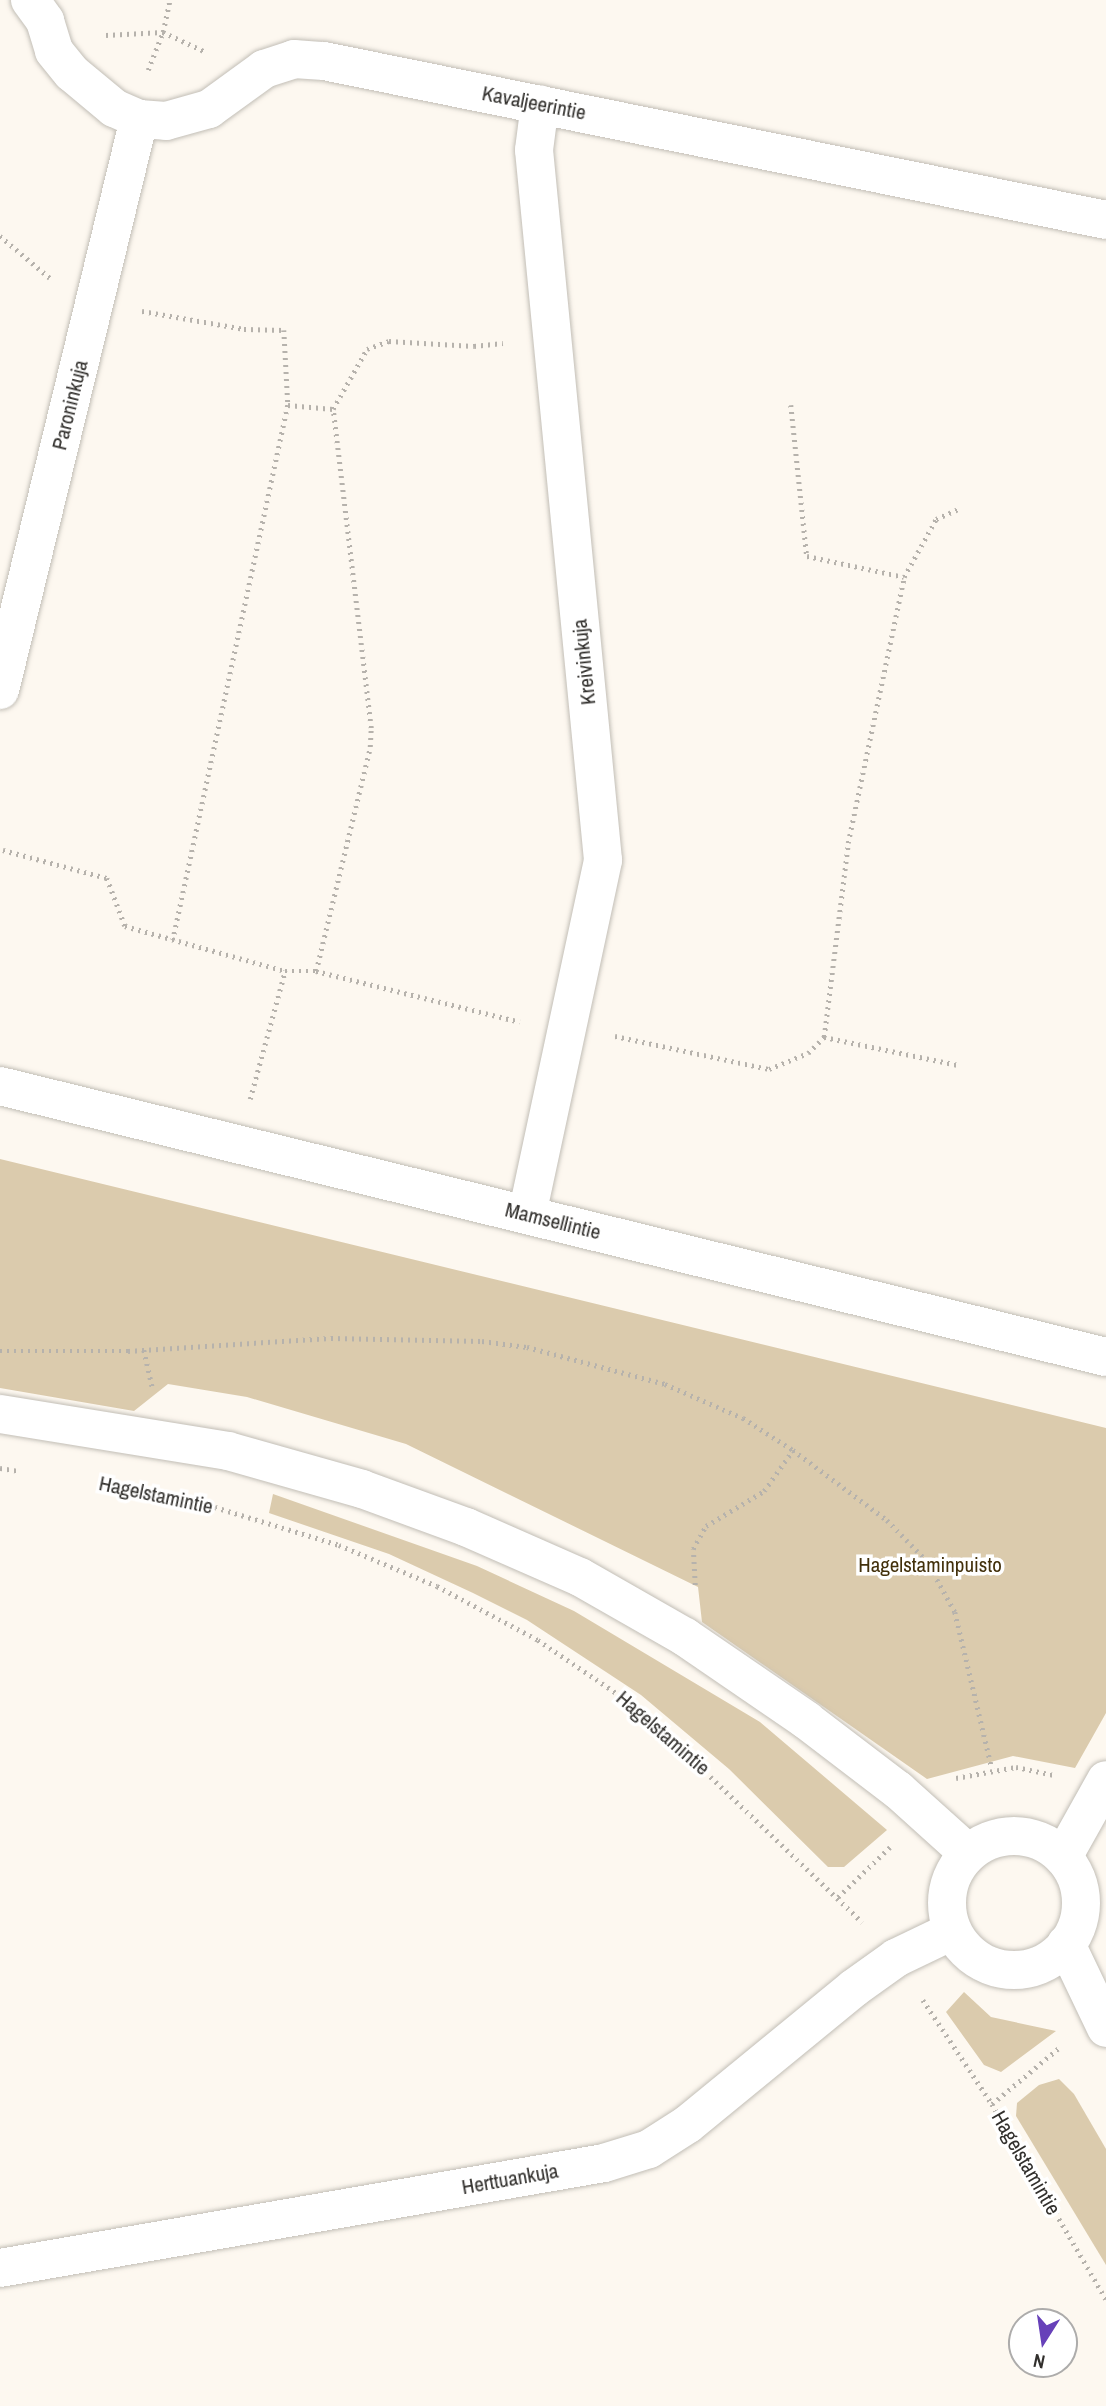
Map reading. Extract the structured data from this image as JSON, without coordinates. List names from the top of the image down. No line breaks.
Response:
{"streets":{"street":["Kavaljeerintie","Paroninkuja","Kreivinkuja","Mamsellintie","Herttuankuja"],"path":["Hagelstamintie"]},"crossings":[["Kavaljeerintie","Paroninkuja"],["Kavaljeerintie","Kreivinkuja"],["Kreivinkuja","Mamsellintie"],["Hagelstamintie","Herttuankuja"]],"parks":["Hagelstaminpuisto"],"north":"bottom"}
